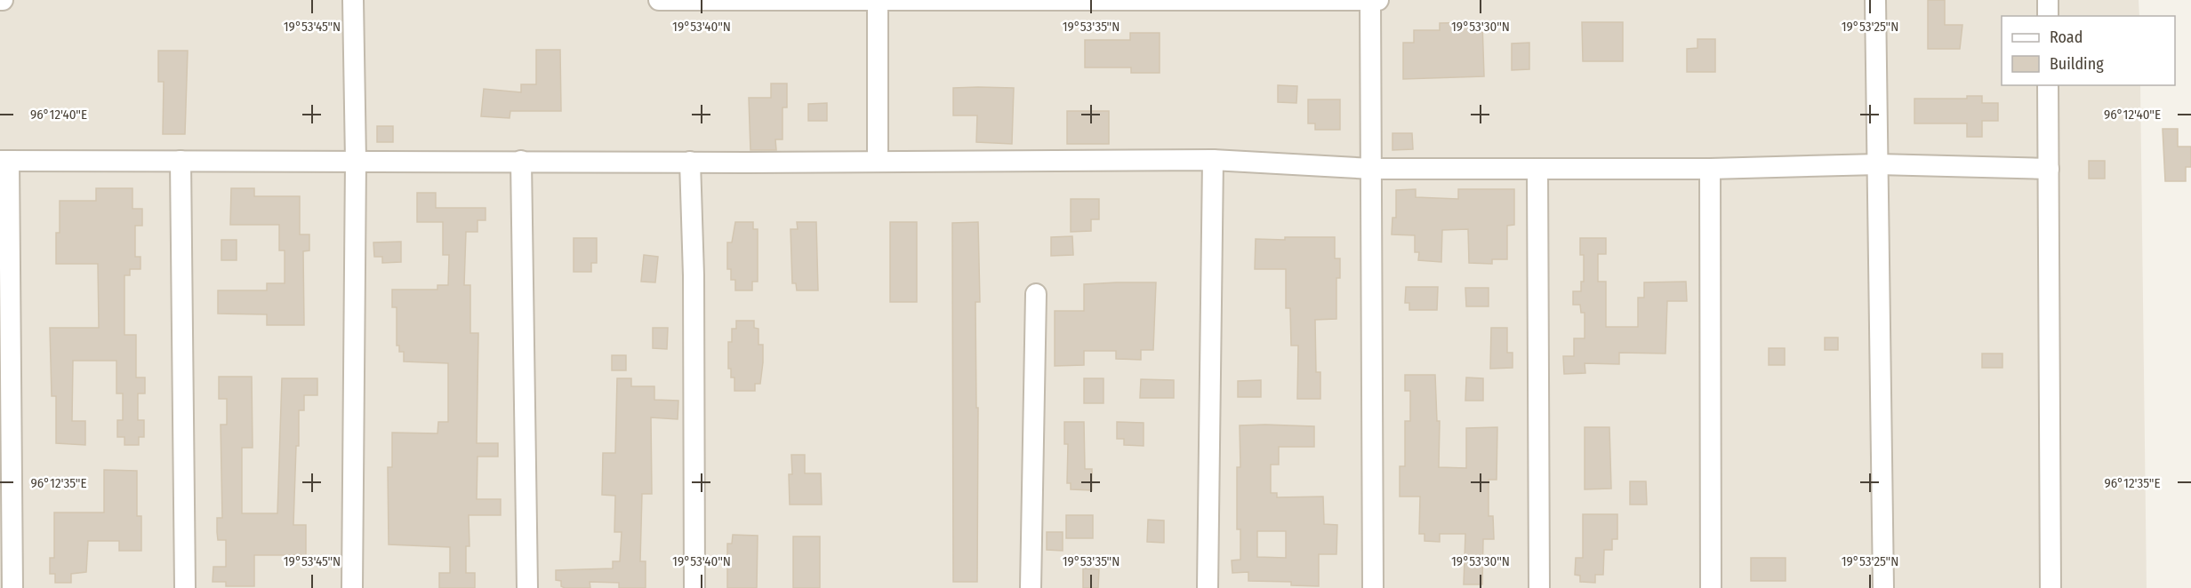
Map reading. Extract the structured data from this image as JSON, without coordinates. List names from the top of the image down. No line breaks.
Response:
{"legend":["Road","Building"],"coordinates":["19°53'45\"N","19°53'40\"N","19°53'35\"N","19°53'30\"N","19°53'25\"N","96°12'40\"E","96°12'35\"E"]}
